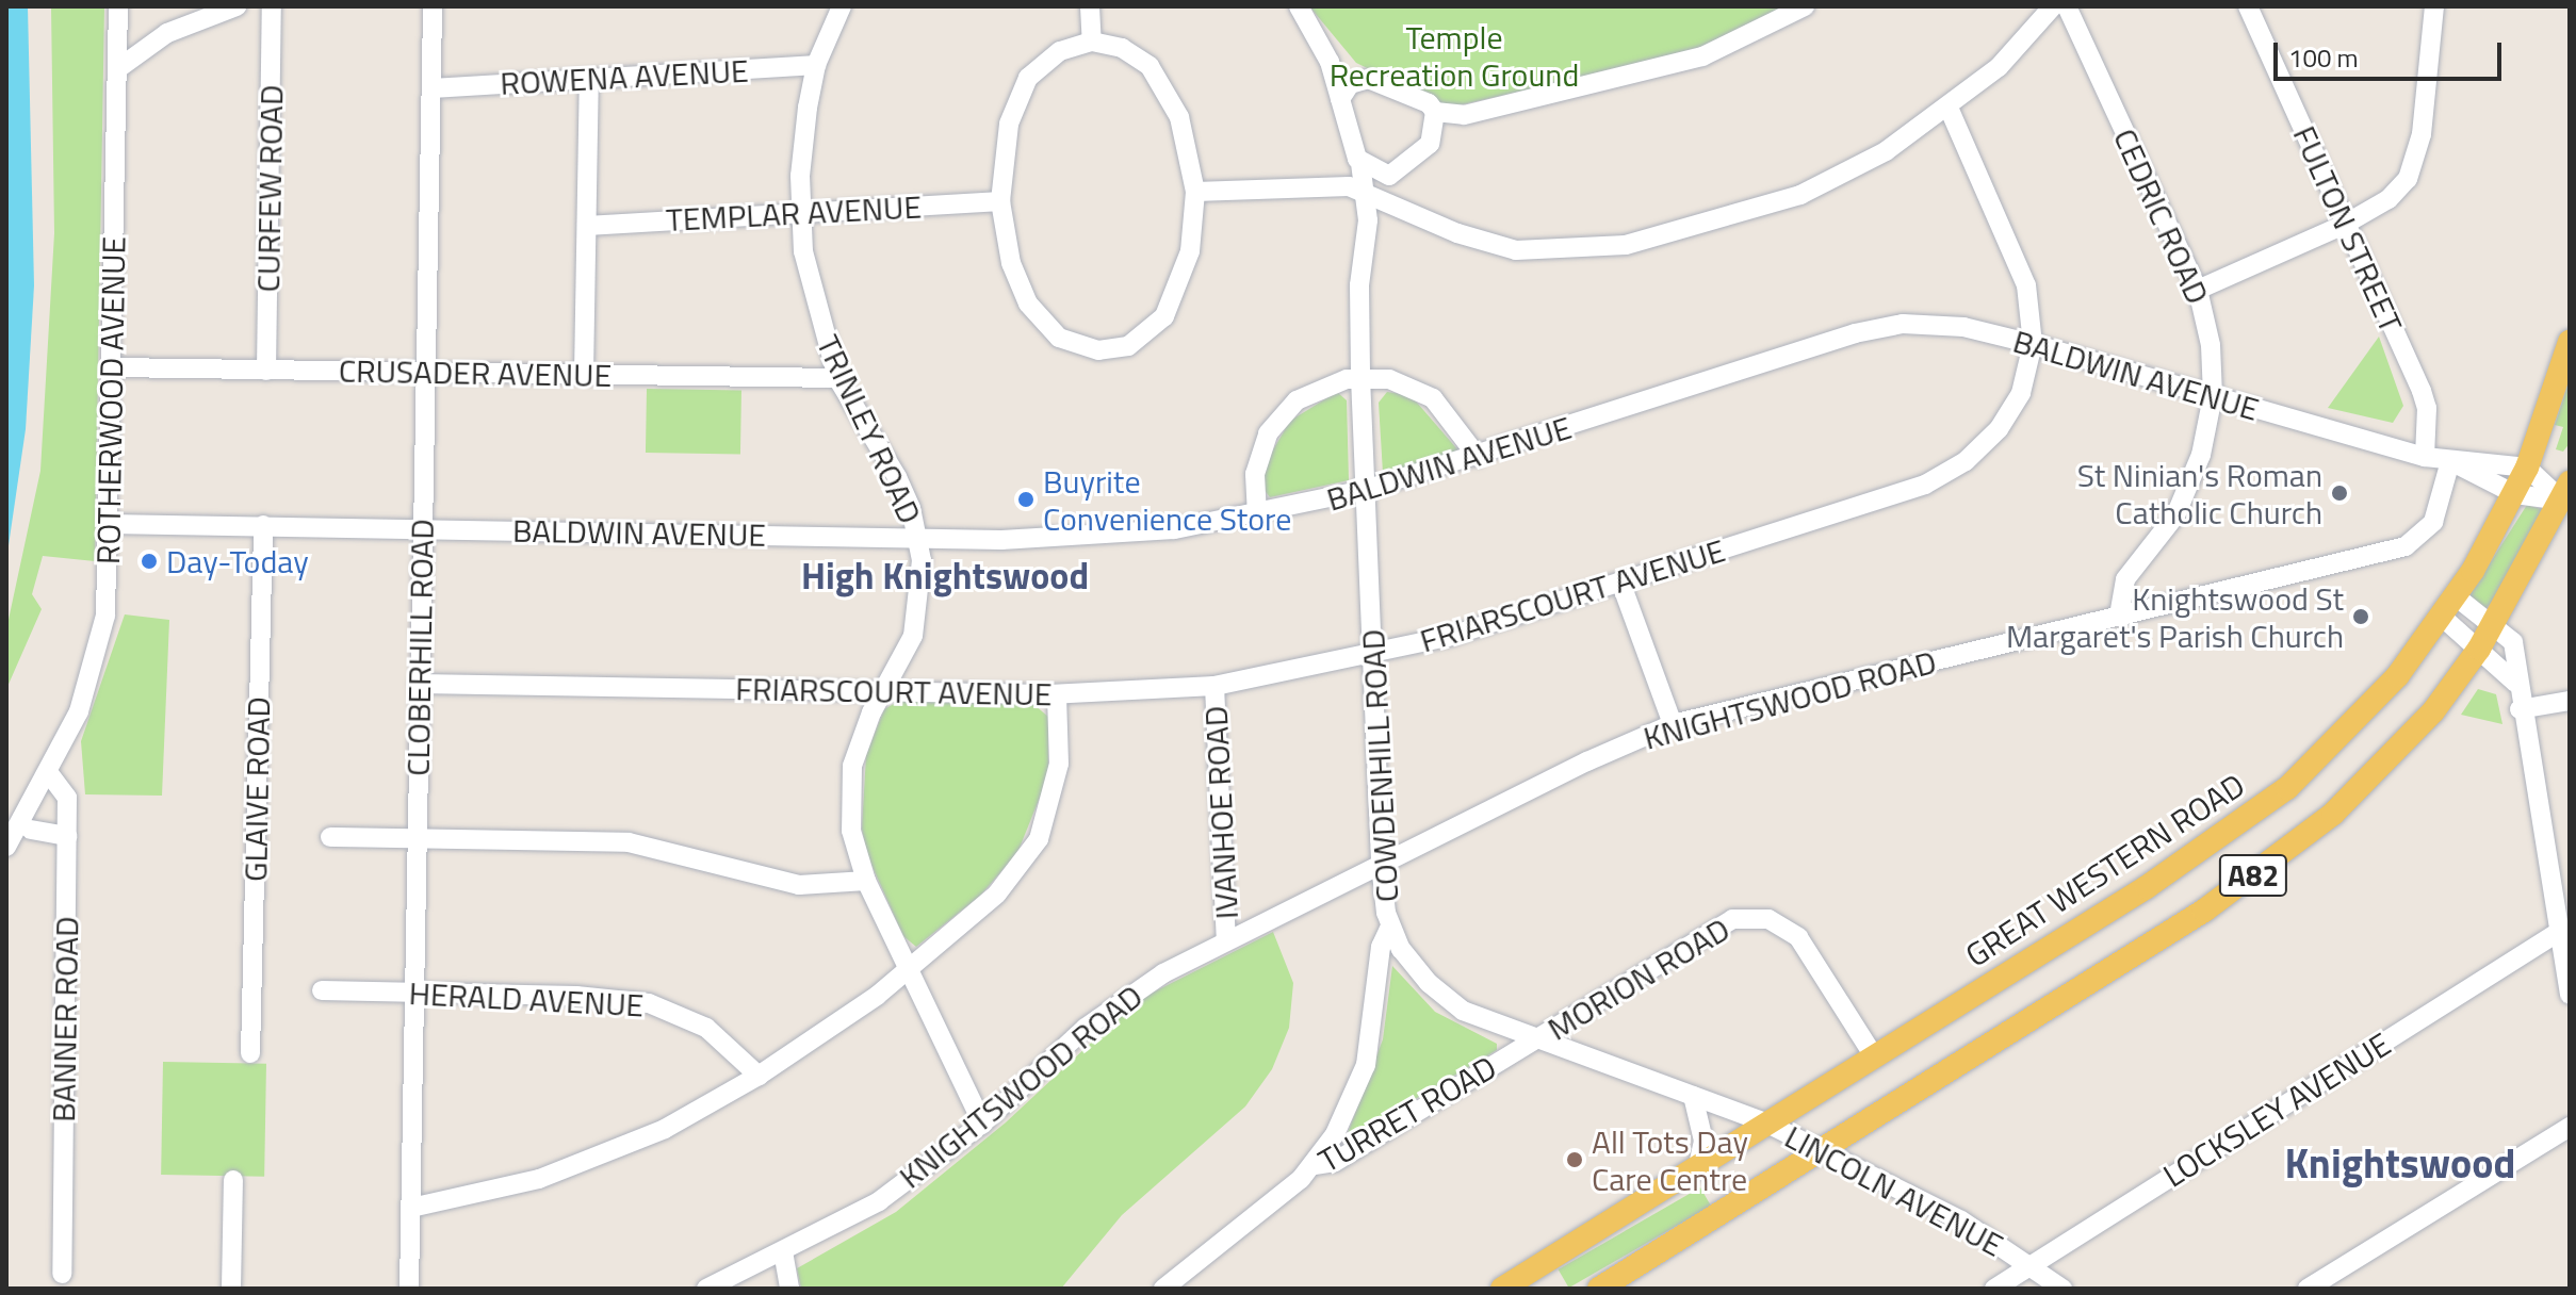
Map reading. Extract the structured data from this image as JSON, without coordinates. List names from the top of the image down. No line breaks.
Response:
{"streets":{"main road":["GREAT WESTERN ROAD","A82"],"street":["ROWENA AVENUE","CURFEW ROAD","TEMPLAR AVENUE","CEDRIC ROAD","FULTON STREET","CRUSADER AVENUE","BALDWIN AVENUE","ROTHERWOOD AVENUE","TRINLEY ROAD","FRIARSCOURT AVENUE","CLOBERHILL ROAD","KNIGHTSWOOD ROAD","COWDENHILL ROAD","GLAIVE ROAD","IVANHOE ROAD","MORION ROAD","HERALD AVENUE","BANNER ROAD","LOCKSLEY AVENUE","TURRET ROAD","LINCOLN AVENUE"]},"crossings":[["ROWENA AVENUE","TRINLEY ROAD"],["ROWENA AVENUE","CLOBERHILL ROAD"],["CURFEW ROAD","CRUSADER AVENUE"],["TEMPLAR AVENUE","TRINLEY ROAD"],["CEDRIC ROAD","BALDWIN AVENUE"],["CEDRIC ROAD","KNIGHTSWOOD ROAD"],["FULTON STREET","BALDWIN AVENUE"],["CRUSADER AVENUE","ROTHERWOOD AVENUE"],["CRUSADER AVENUE","TRINLEY ROAD"],["CRUSADER AVENUE","CLOBERHILL ROAD"],["BALDWIN AVENUE","ROTHERWOOD AVENUE"],["BALDWIN AVENUE","TRINLEY ROAD"],["BALDWIN AVENUE","FRIARSCOURT AVENUE"],["BALDWIN AVENUE","CLOBERHILL ROAD"],["BALDWIN AVENUE","KNIGHTSWOOD ROAD"],["BALDWIN AVENUE","COWDENHILL ROAD"],["BALDWIN AVENUE","GLAIVE ROAD"],["BALDWIN AVENUE","GREAT WESTERN ROAD"],["BALDWIN AVENUE","A82"],["ROTHERWOOD AVENUE","BANNER ROAD"],["TRINLEY ROAD","FRIARSCOURT AVENUE"],["TRINLEY ROAD","KNIGHTSWOOD ROAD"],["FRIARSCOURT AVENUE","CLOBERHILL ROAD"],["FRIARSCOURT AVENUE","COWDENHILL ROAD"],["FRIARSCOURT AVENUE","IVANHOE ROAD"],["CLOBERHILL ROAD","HERALD AVENUE"],["KNIGHTSWOOD ROAD","COWDENHILL ROAD"],["KNIGHTSWOOD ROAD","IVANHOE ROAD"],["COWDENHILL ROAD","GREAT WESTERN ROAD"],["COWDENHILL ROAD","MORION ROAD"],["COWDENHILL ROAD","TURRET ROAD"],["COWDENHILL ROAD","LINCOLN AVENUE"],["GREAT WESTERN ROAD","MORION ROAD"],["GREAT WESTERN ROAD","LINCOLN AVENUE"],["A82","LINCOLN AVENUE"],["MORION ROAD","TURRET ROAD"],["LOCKSLEY AVENUE","LINCOLN AVENUE"]],"districts":["High Knightswood","Knightswood"],"parks":["Temple Recreation Ground"],"places":["St Ninian's Roman Catholic Church","Buyrite Convenience Store","Day-Today","Knightswood St Margaret's Parish Church","All Tots Day Care Centre"],"scale_bar":"100 m"}
